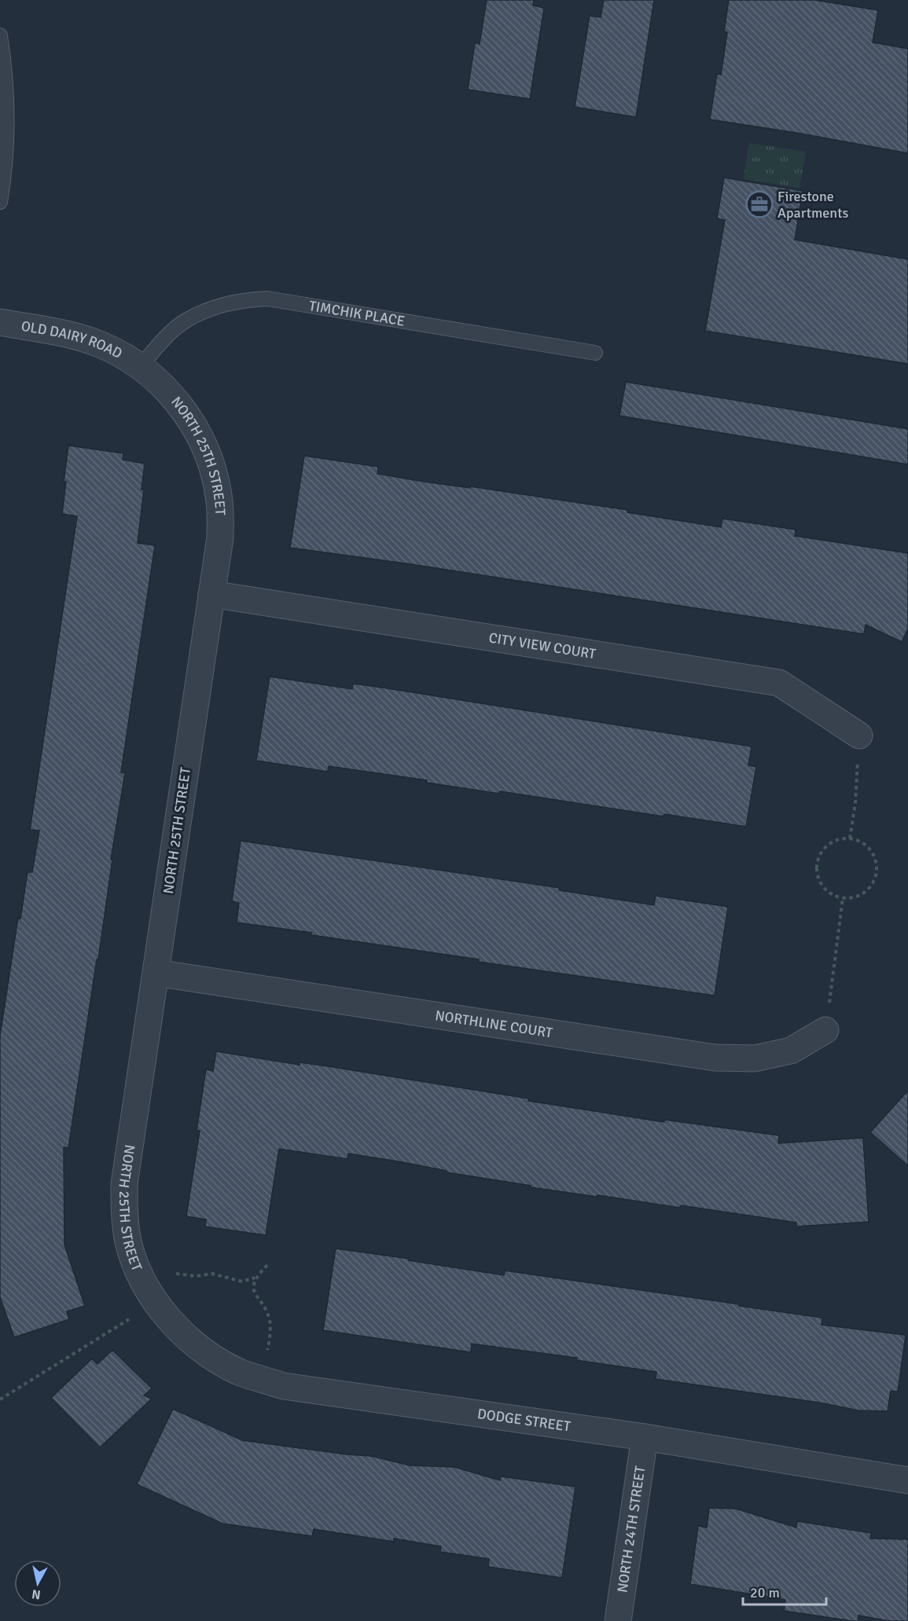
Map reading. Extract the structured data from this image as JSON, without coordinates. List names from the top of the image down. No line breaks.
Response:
{"streets":{"street":["OLD DAIRY ROAD","NORTH 25TH STREET","CITY VIEW COURT","NORTHLINE COURT","DODGE STREET","NORTH 24TH STREET"],"lane":["TIMCHIK PLACE"]},"crossings":[["TIMCHIK PLACE","OLD DAIRY ROAD"],["TIMCHIK PLACE","NORTH 25TH STREET"],["OLD DAIRY ROAD","NORTH 25TH STREET"],["NORTH 25TH STREET","CITY VIEW COURT"],["NORTH 25TH STREET","NORTHLINE COURT"],["NORTH 25TH STREET","DODGE STREET"],["DODGE STREET","NORTH 24TH STREET"]],"places":{"office":["Firestone Apartments"]},"scale_bar":"20 m","north":"bottom"}
